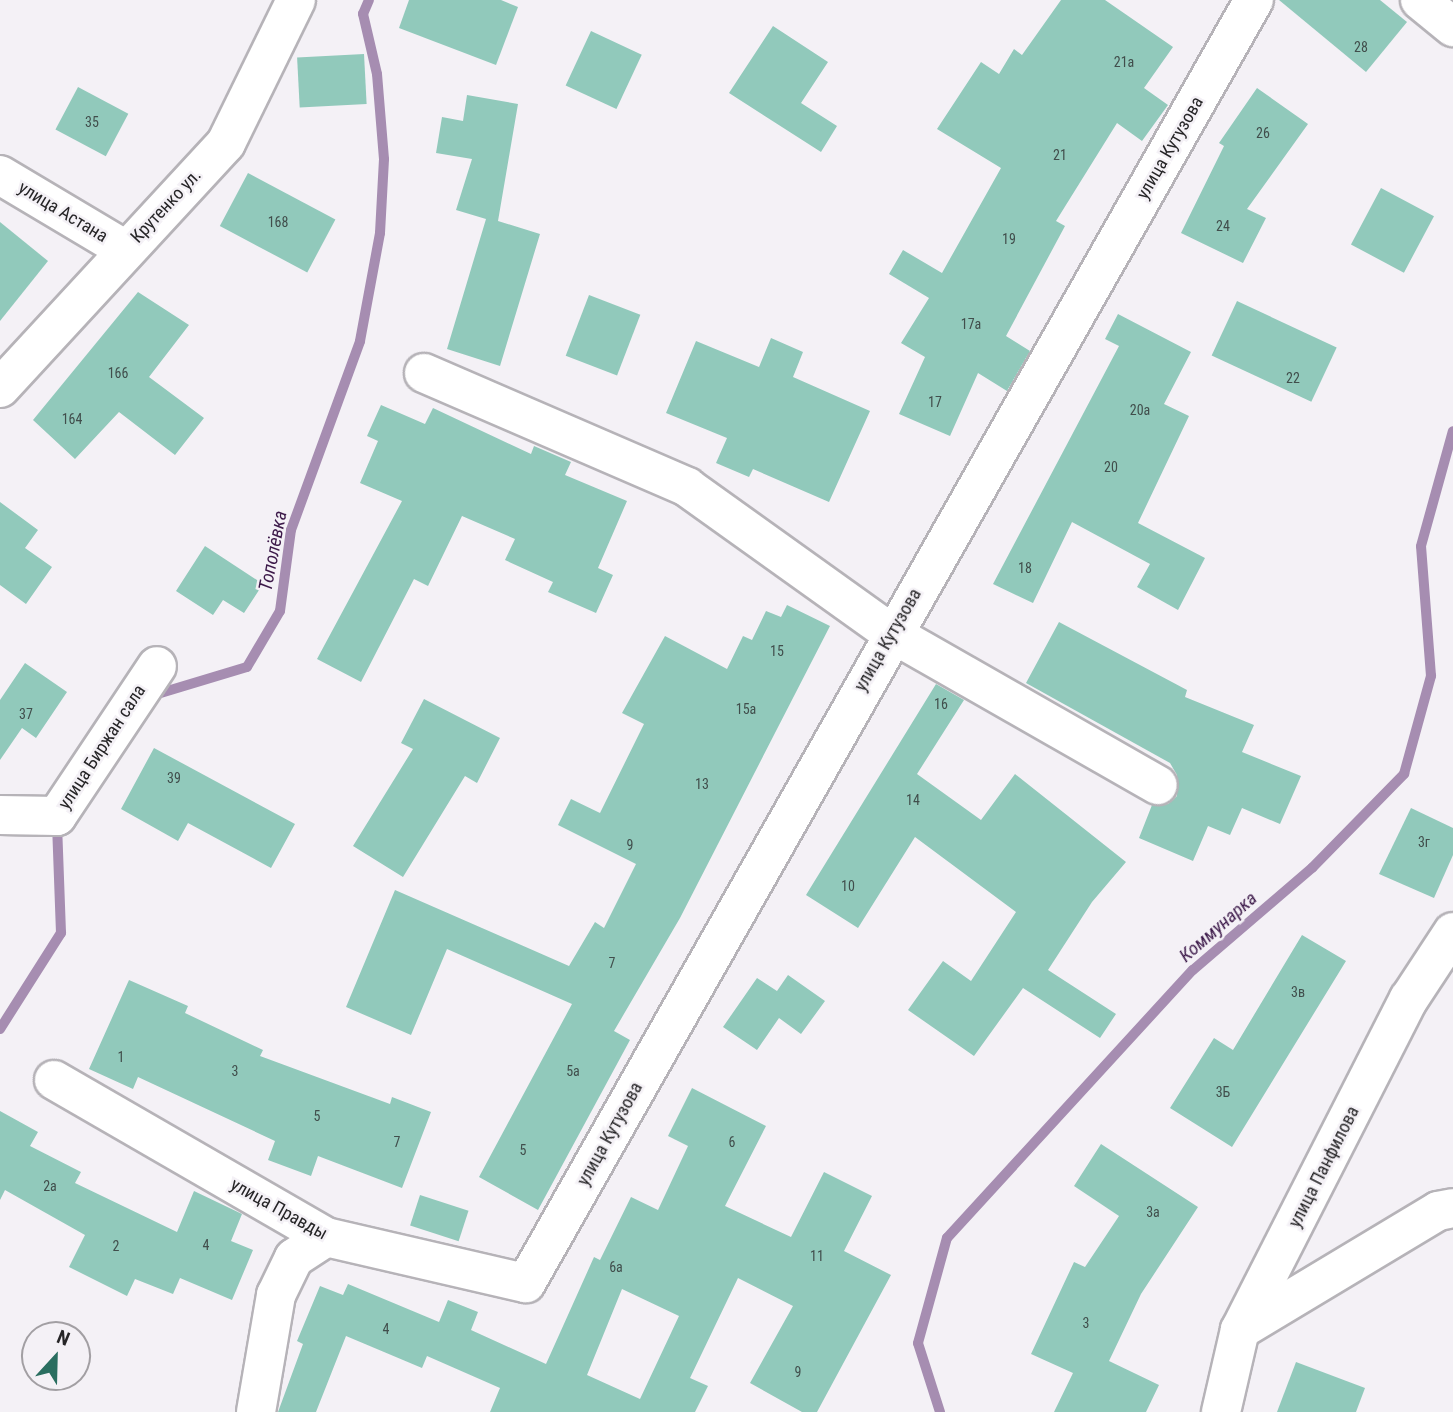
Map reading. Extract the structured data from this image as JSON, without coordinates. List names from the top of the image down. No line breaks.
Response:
{"streets":{"street":["улица Кутузова","Крутенко ул.","улица Астана","улица Биржан сала","улица Панфилова","улица Правды"]},"crossings":[["улица Кутузова","улица Правды"],["Крутенко ул.","улица Астана"]],"water":["Тополёвка","Коммунарка"],"house_numbers":["28","21а","35","26","21","168","24","19","17а","166","22","17","20а","164","20","18","15","16","15а","37","39","13","14","3г","9","10","7","3в","1","3","5а","3Б","5","7","6","5","2а","3а","4","2","11","6а","3","4","9"],"north":"top"}
